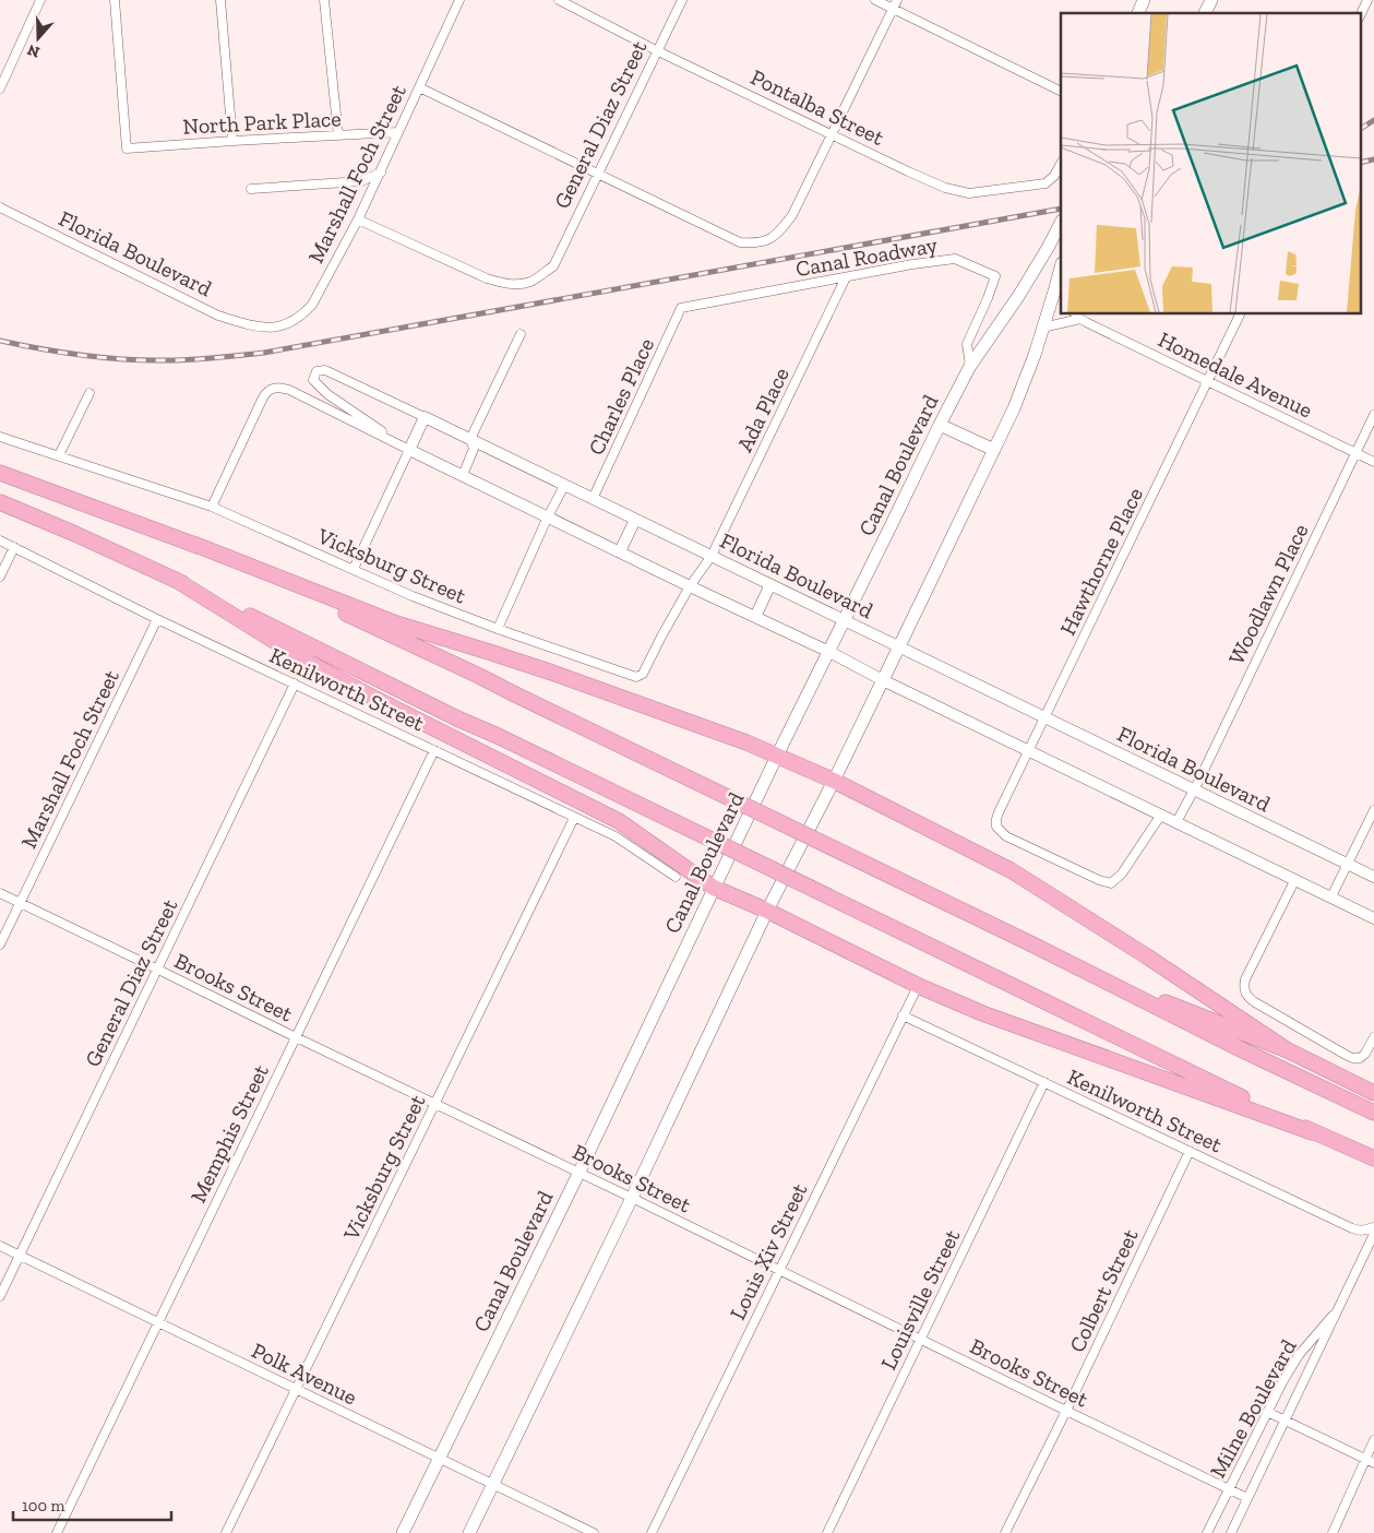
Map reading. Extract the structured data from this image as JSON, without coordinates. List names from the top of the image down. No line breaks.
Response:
{"streets":{"main road":["Canal Boulevard"],"street":["Pontalba Street","North Park Place","General Diaz Street","Marshall Foch Street","Florida Boulevard","Canal Roadway","Homedale Avenue","Charles Place","Ada Place","Hawthorne Place","Vicksburg Street","Woodlawn Place","Kenilworth Street","Brooks Street","Memphis Street","Louis Xiv Street","Colbert Street","Louisville Street","Polk Avenue","Milne Boulevard"]},"crossings":[["Pontalba Street","General Diaz Street"],["North Park Place","Marshall Foch Street"],["General Diaz Street","Marshall Foch Street"],["General Diaz Street","Kenilworth Street"],["General Diaz Street","Brooks Street"],["General Diaz Street","Polk Avenue"],["Marshall Foch Street","Florida Boulevard"],["Marshall Foch Street","Kenilworth Street"],["Marshall Foch Street","Brooks Street"],["Florida Boulevard","Charles Place"],["Florida Boulevard","Ada Place"],["Florida Boulevard","Canal Boulevard"],["Florida Boulevard","Hawthorne Place"],["Florida Boulevard","Vicksburg Street"],["Florida Boulevard","Woodlawn Place"],["Canal Roadway","Charles Place"],["Canal Roadway","Ada Place"],["Canal Roadway","Canal Boulevard"],["Homedale Avenue","Hawthorne Place"],["Homedale Avenue","Woodlawn Place"],["Ada Place","Vicksburg Street"],["Canal Boulevard","Brooks Street"],["Canal Boulevard","Polk Avenue"],["Vicksburg Street","Kenilworth Street"],["Vicksburg Street","Brooks Street"],["Vicksburg Street","Polk Avenue"],["Kenilworth Street","Memphis Street"],["Kenilworth Street","Louis Xiv Street"],["Kenilworth Street","Colbert Street"],["Kenilworth Street","Louisville Street"],["Brooks Street","Memphis Street"],["Brooks Street","Louis Xiv Street"],["Brooks Street","Colbert Street"],["Brooks Street","Louisville Street"],["Brooks Street","Milne Boulevard"],["Memphis Street","Polk Avenue"]],"scale_bar":"100 m","north":"bottom"}
